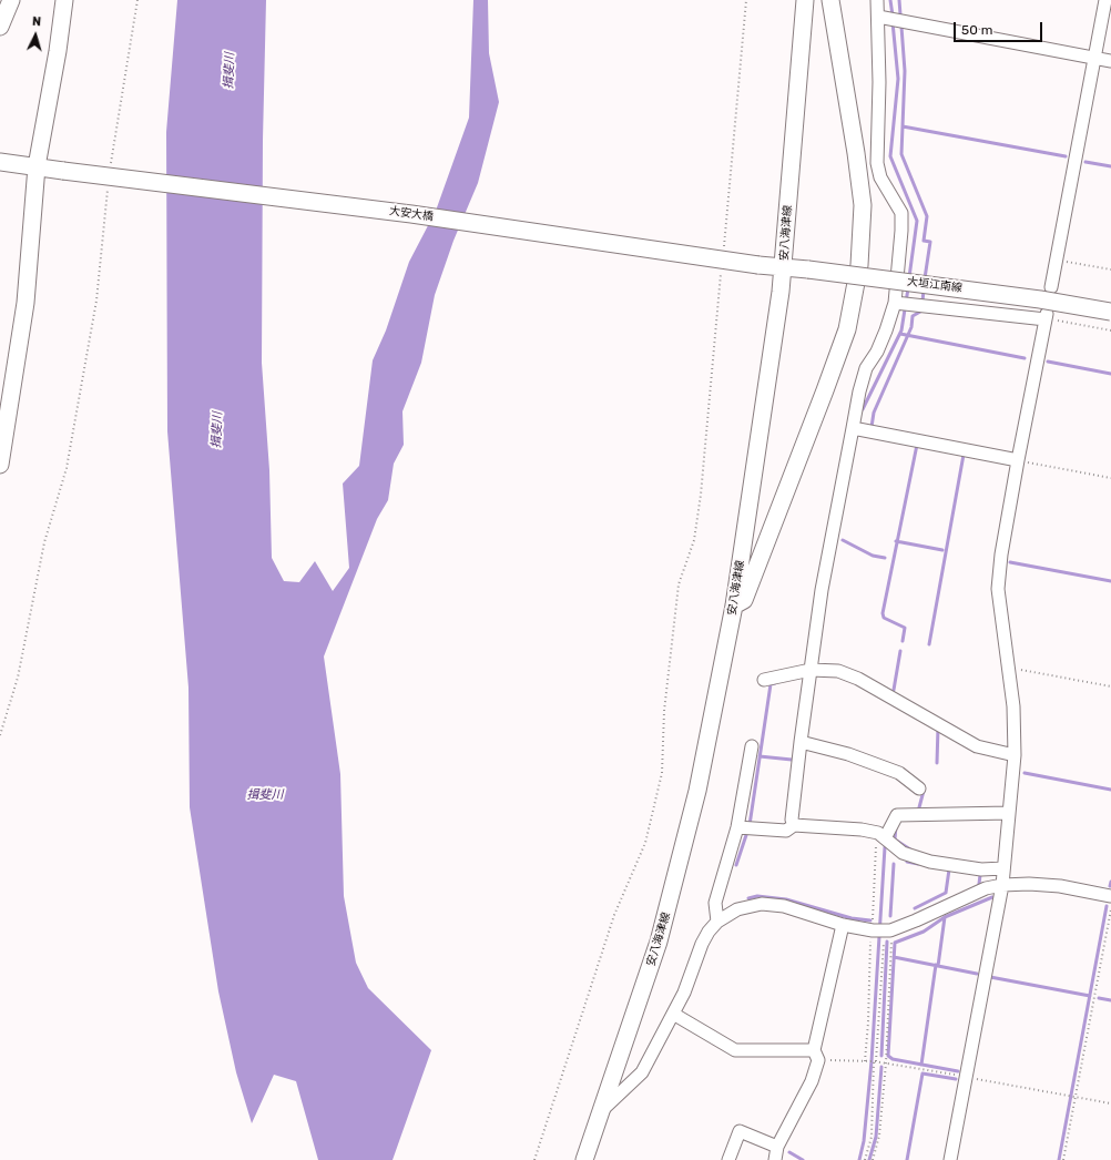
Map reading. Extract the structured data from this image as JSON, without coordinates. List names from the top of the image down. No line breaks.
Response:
{"streets":{"main road":["大安大橋","安八海津線","大垣江南線"]},"crossings":[["大安大橋","大垣江南線"],["安八海津線","大垣江南線"]],"water":["揖斐川"],"scale_bar":"50 m","north":"top"}
